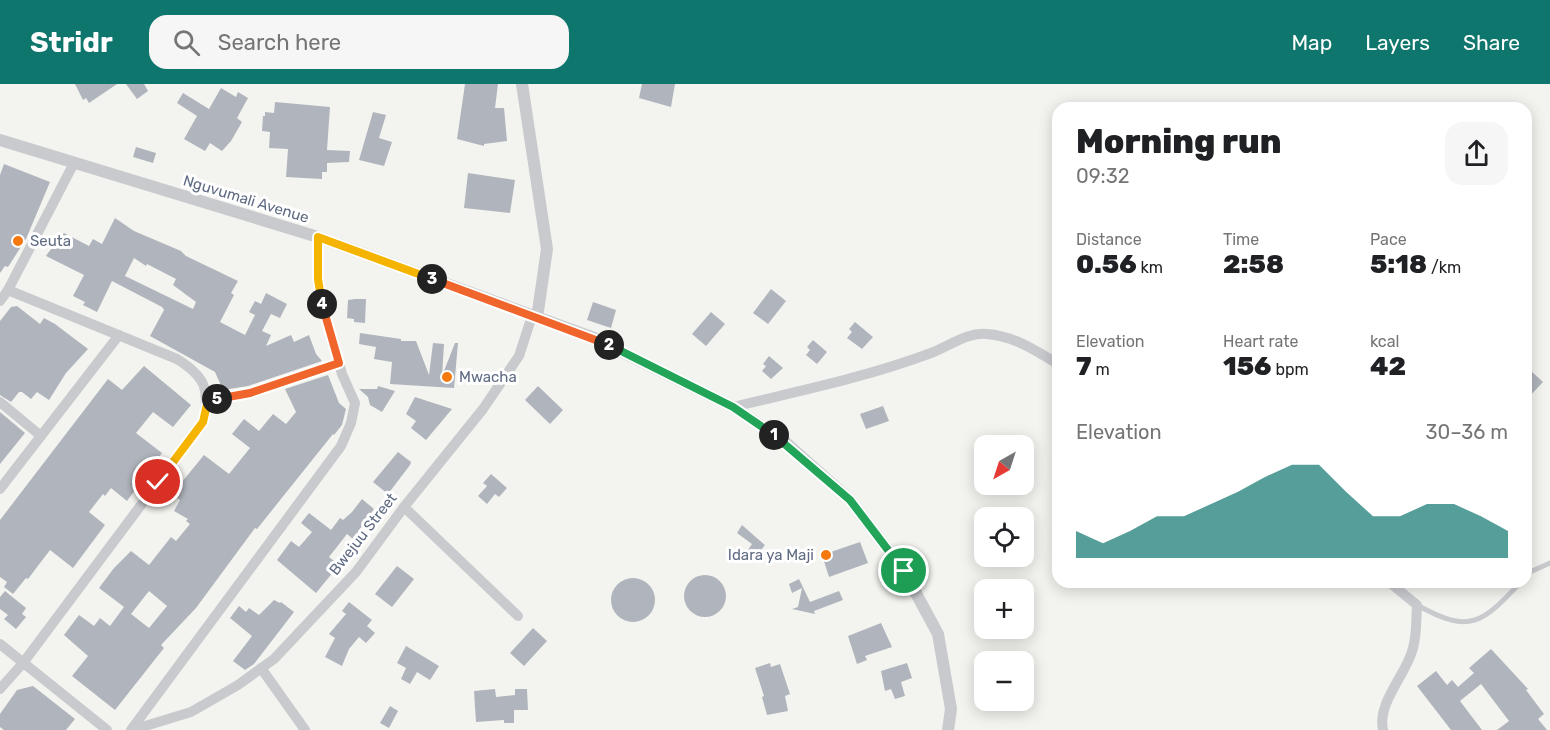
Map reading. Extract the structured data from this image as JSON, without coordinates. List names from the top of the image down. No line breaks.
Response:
{"streets":{"street":["Nguvumali Avenue","Bwejuu Street"]},"crossings":[["Nguvumali Avenue","Bwejuu Street"]],"places":["Seuta","Mwacha","Idara ya Maji"],"north":"bottom left","page":{"header":"Stridr","search":"Search here","nav":["Map","Layers","Share"],"heading":["Morning run","09:32"],"stats":[["Distance","0.56 km"],["Time","2:58"],["Pace","5:18 /km"],["Elevation","7 m"],["Heart rate","156 bpm"],["kcal","42"]],"pins":["3","4","2","5","1"],"chart":["Elevation","30–36 m"],"map_buttons":["+","−"]}}
